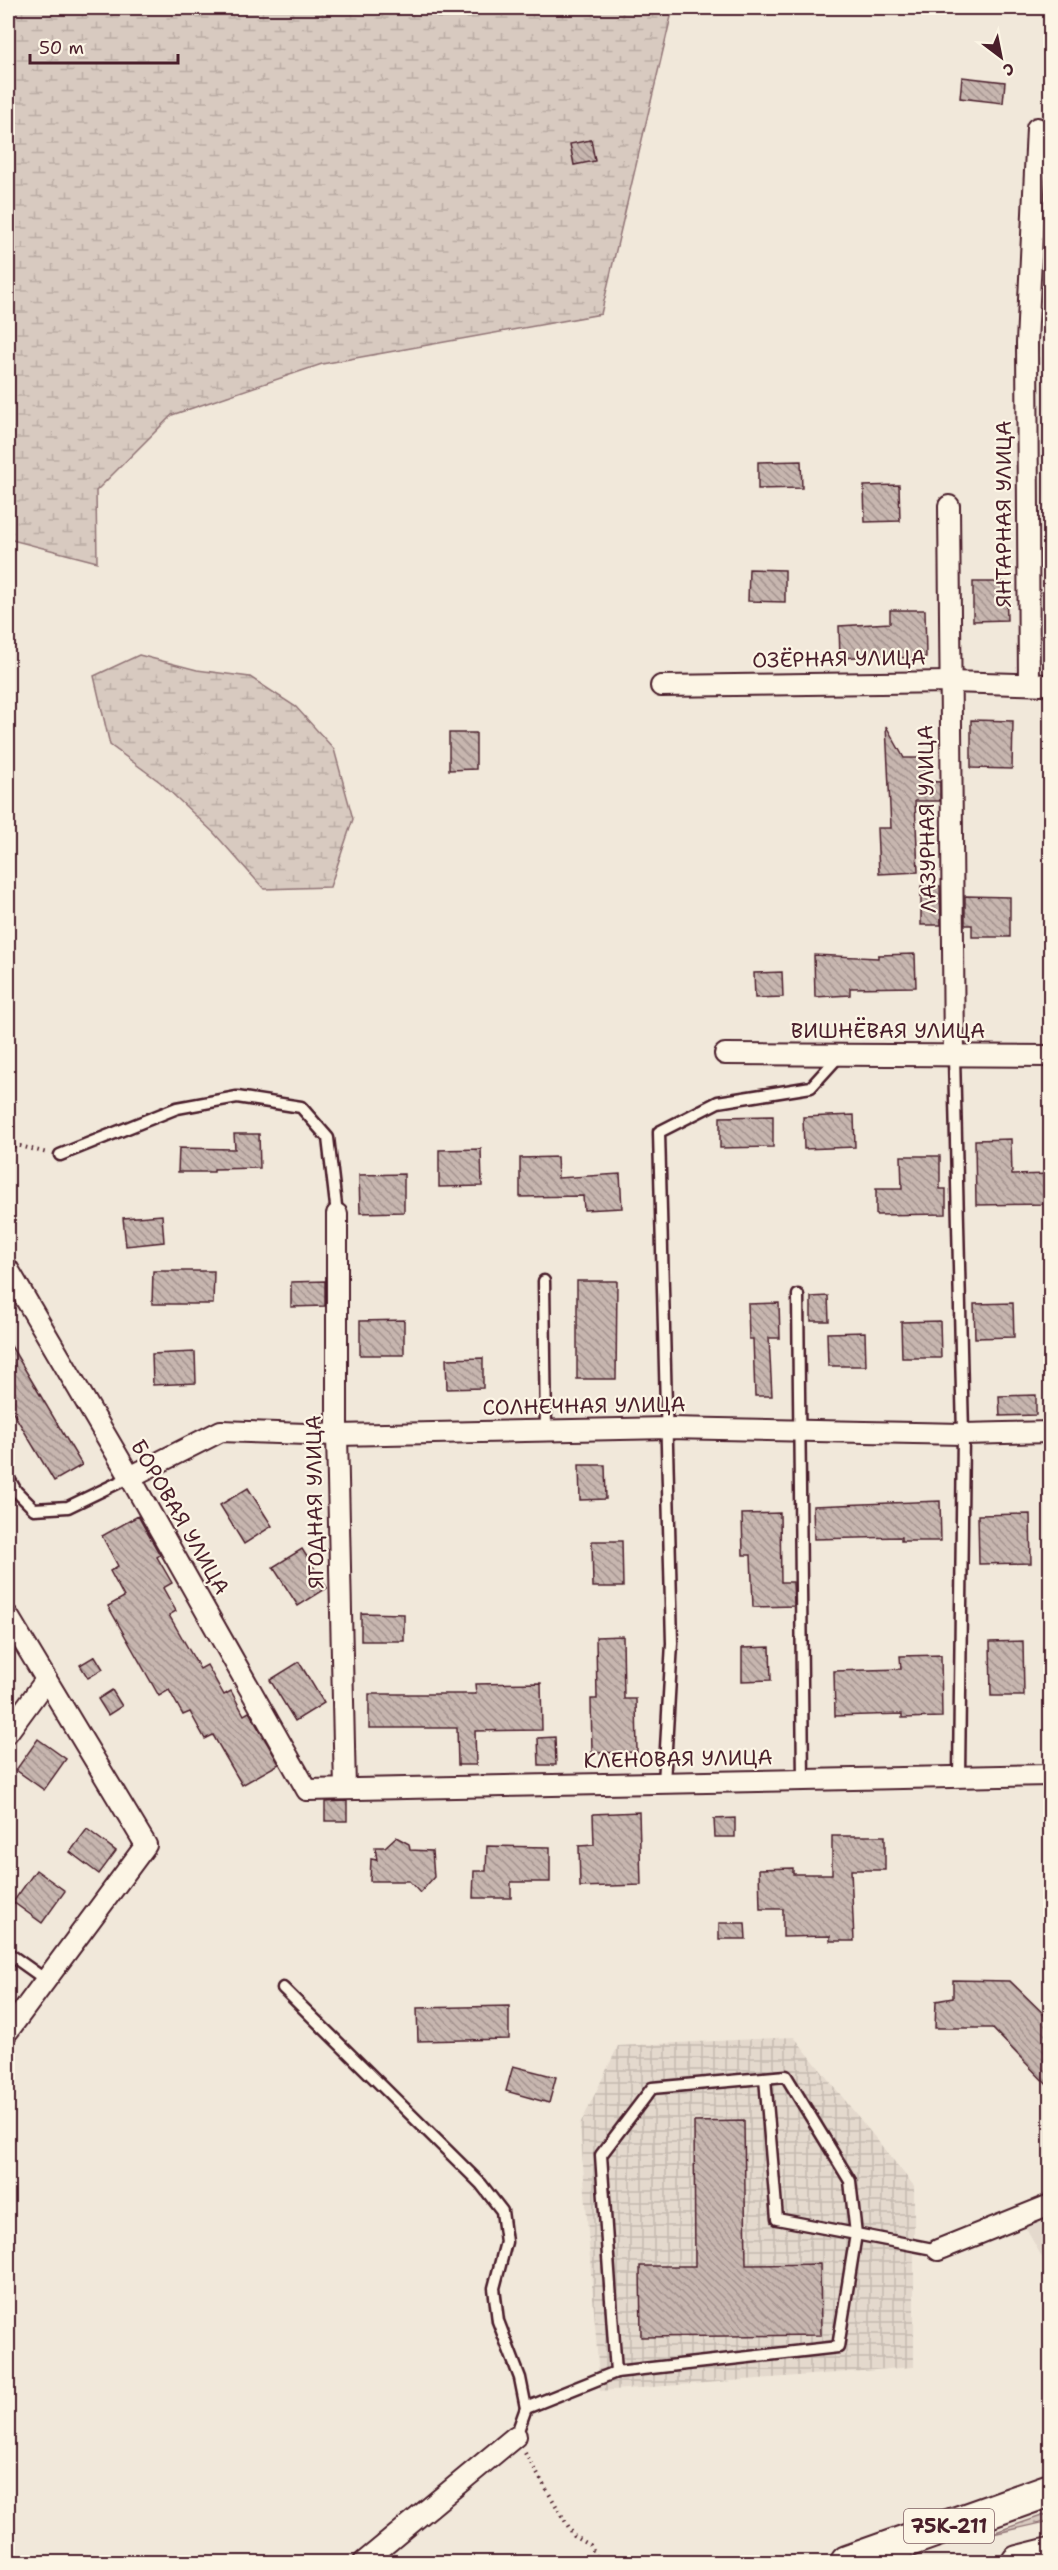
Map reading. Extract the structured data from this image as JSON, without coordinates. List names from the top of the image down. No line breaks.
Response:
{"streets":{"main road":["75К-211"],"street":["ЯНТАРНАЯ УЛИЦА","ОЗЁРНАЯ УЛИЦА","ЛАЗУРНАЯ УЛИЦА","ВИШНЁВАЯ УЛИЦА","СОЛНЕЧНАЯ УЛИЦА","ЯГОДНАЯ УЛИЦА","БОРОВАЯ УЛИЦА","КЛЕНОВАЯ УЛИЦА"]},"crossings":[["ОЗЁРНАЯ УЛИЦА","ЛАЗУРНАЯ УЛИЦА"],["ЛАЗУРНАЯ УЛИЦА","ВИШНЁВАЯ УЛИЦА"],["СОЛНЕЧНАЯ УЛИЦА","ЯГОДНАЯ УЛИЦА"],["СОЛНЕЧНАЯ УЛИЦА","БОРОВАЯ УЛИЦА"],["ЯГОДНАЯ УЛИЦА","КЛЕНОВАЯ УЛИЦА"],["БОРОВАЯ УЛИЦА","КЛЕНОВАЯ УЛИЦА"]],"scale_bar":"50 m","north":"bottom right"}
